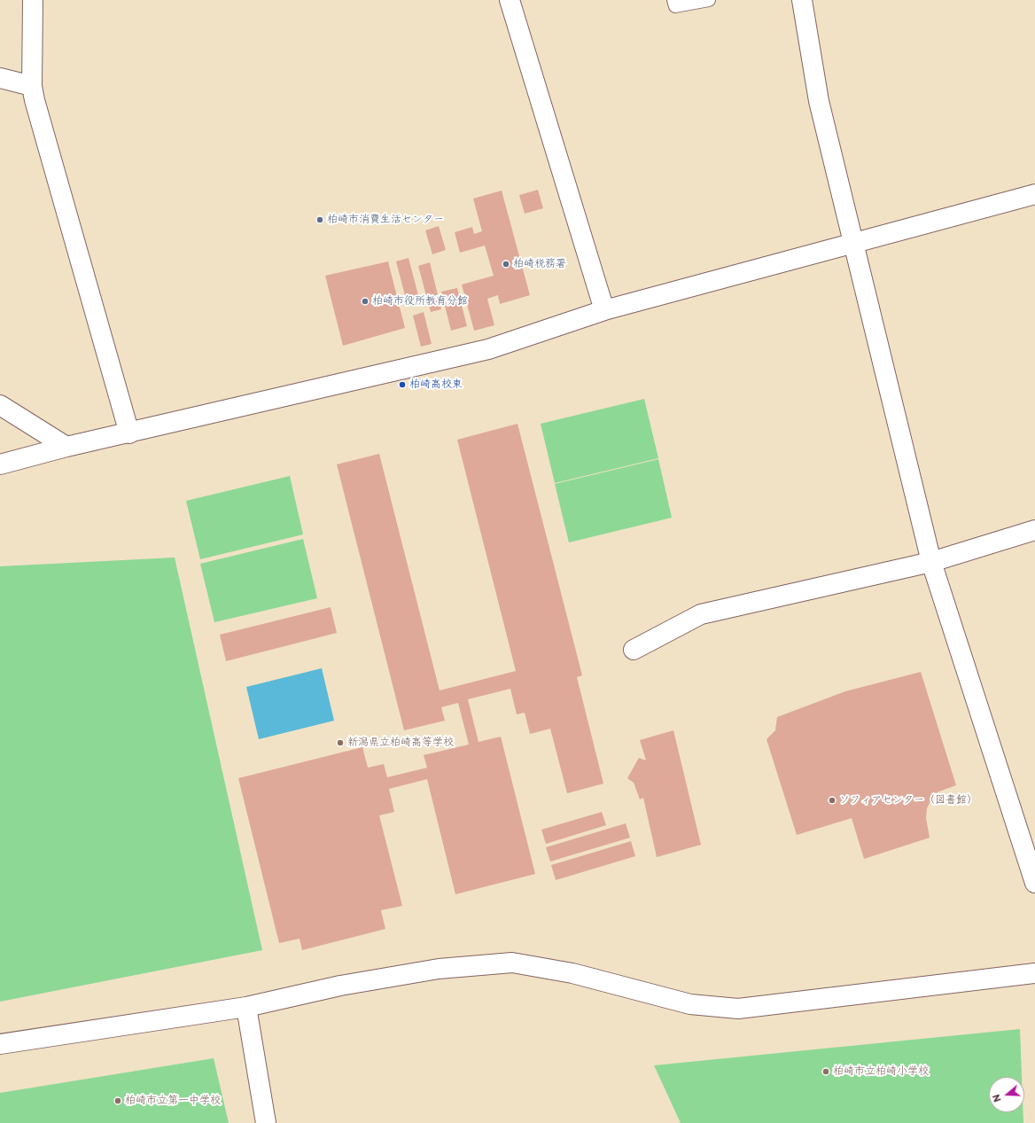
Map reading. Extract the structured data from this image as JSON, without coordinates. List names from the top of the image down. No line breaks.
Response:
{"places":["柏崎市消費生活センター","柏崎税務署","柏崎市役所教育分館","柏崎高校東","新潟県立柏崎高等学校","ソフィアセンター（図書館）","柏崎市立柏崎小学校","柏崎市立第一中学校"],"north":"left"}
